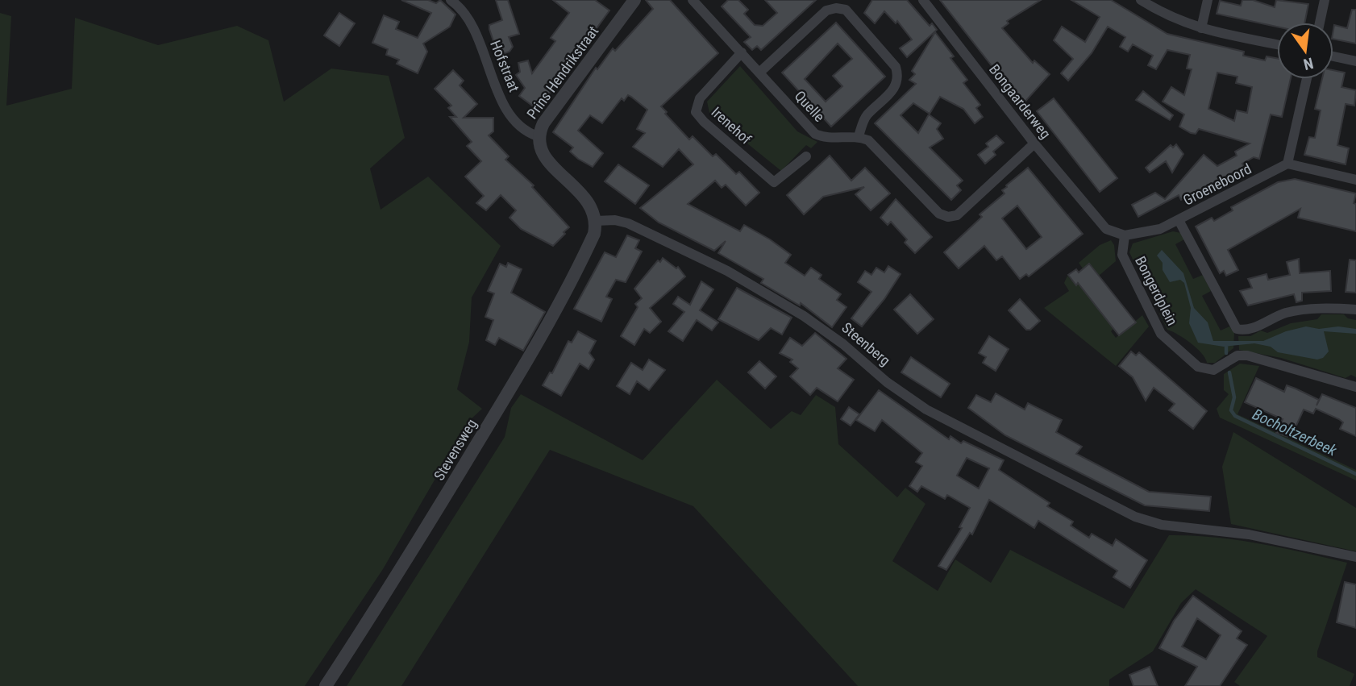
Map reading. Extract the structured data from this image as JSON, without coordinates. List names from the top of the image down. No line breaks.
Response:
{"streets":{"street":["Hofstraat","Prins Hendrikstraat","Bongaarderweg","Quelle","Irenehof","Groeneboord","Bongerdplein","Steenberg","Stevensweg"]},"crossings":[["Hofstraat","Prins Hendrikstraat"],["Bongaarderweg","Groeneboord"],["Bongaarderweg","Bongerdplein"],["Quelle","Irenehof"],["Groeneboord","Bongerdplein"],["Steenberg","Stevensweg"]],"water":["Bocholtzerbeek"],"north":"bottom"}
